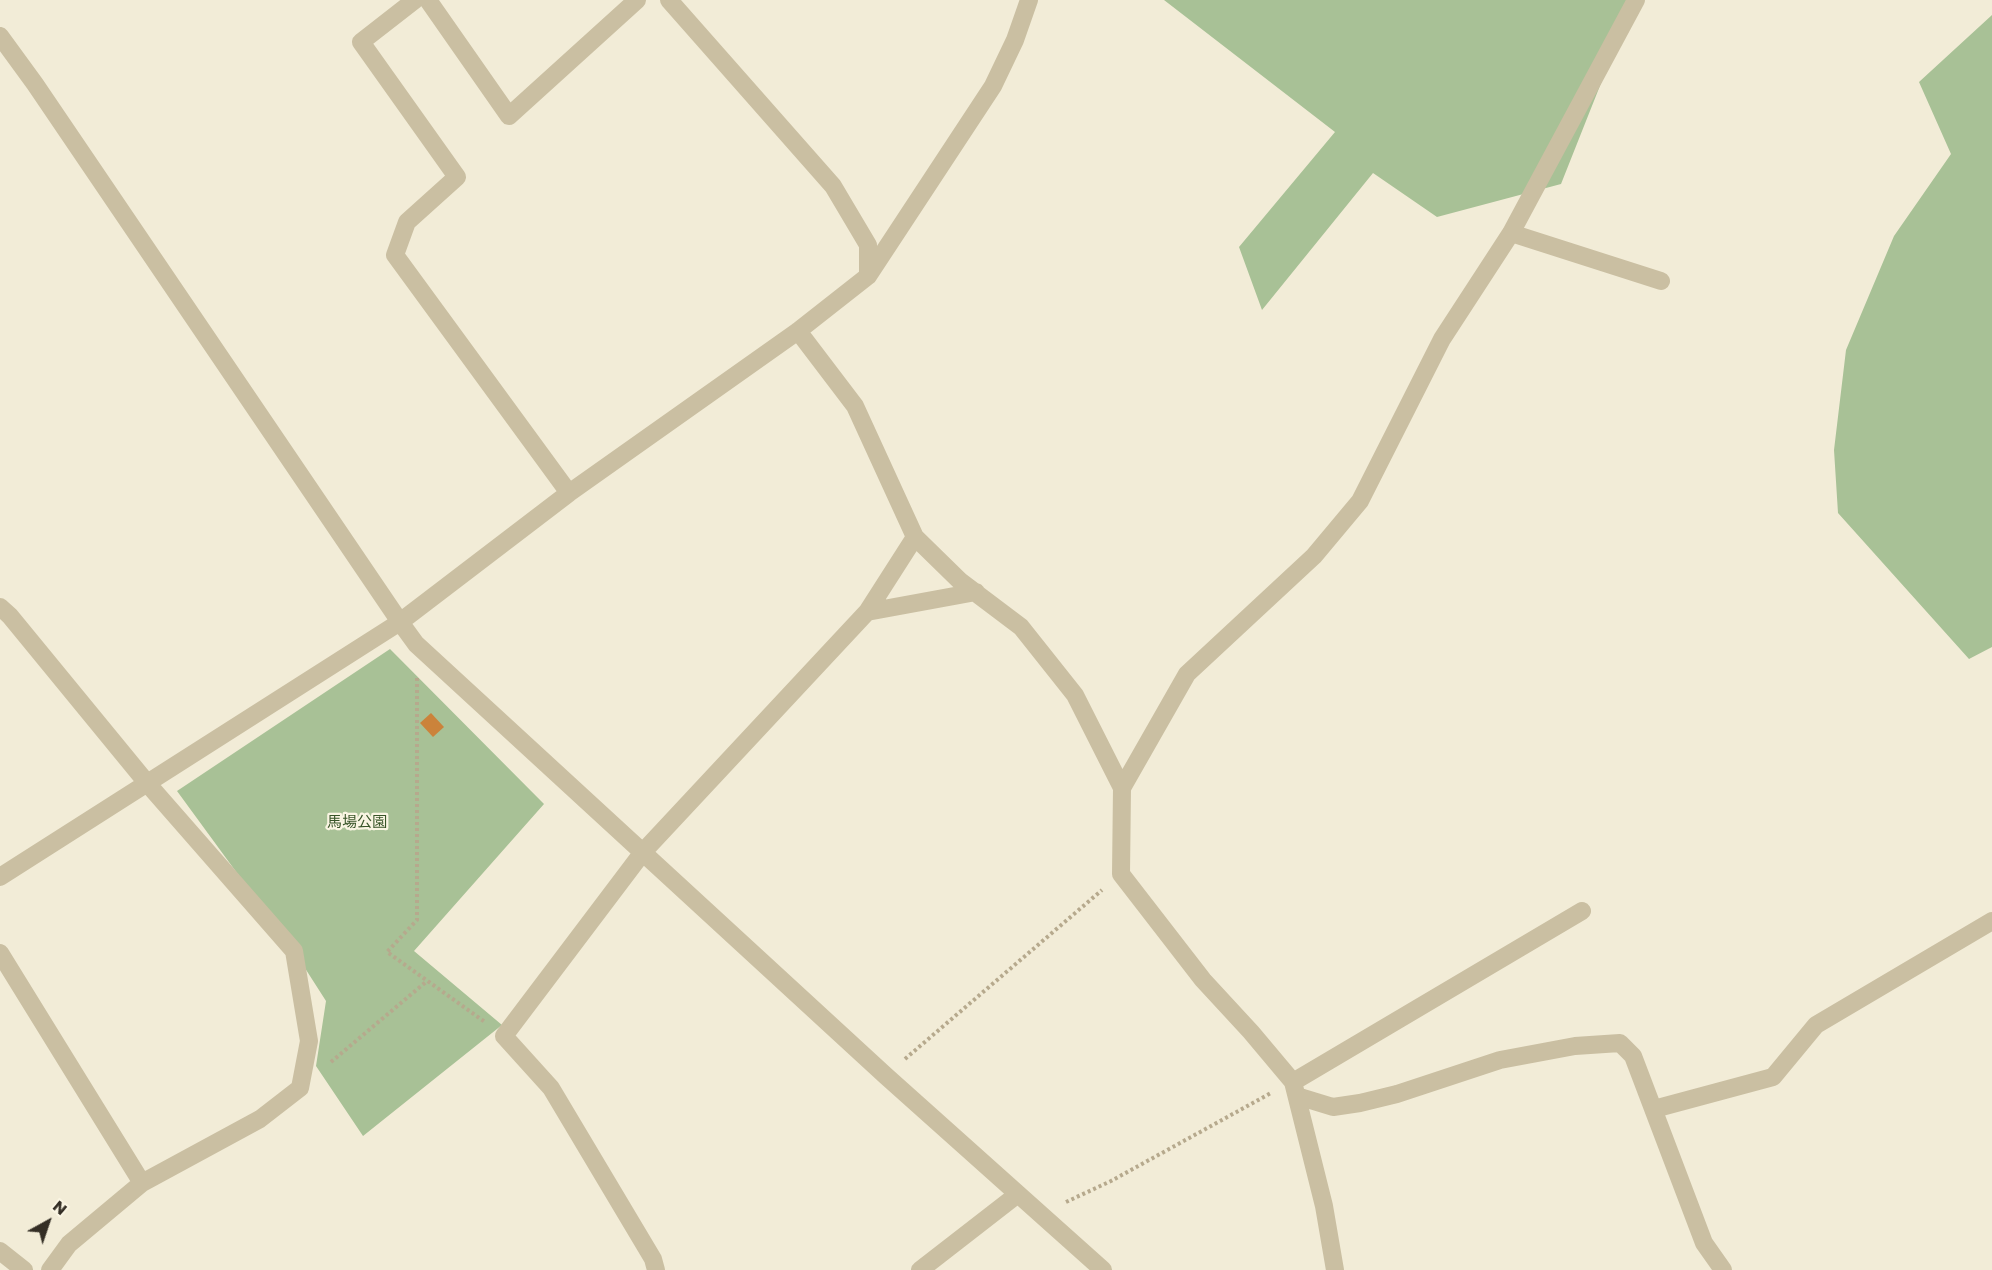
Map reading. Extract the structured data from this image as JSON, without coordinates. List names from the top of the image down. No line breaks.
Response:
{"parks":["馬場公園"],"north":"top right"}
